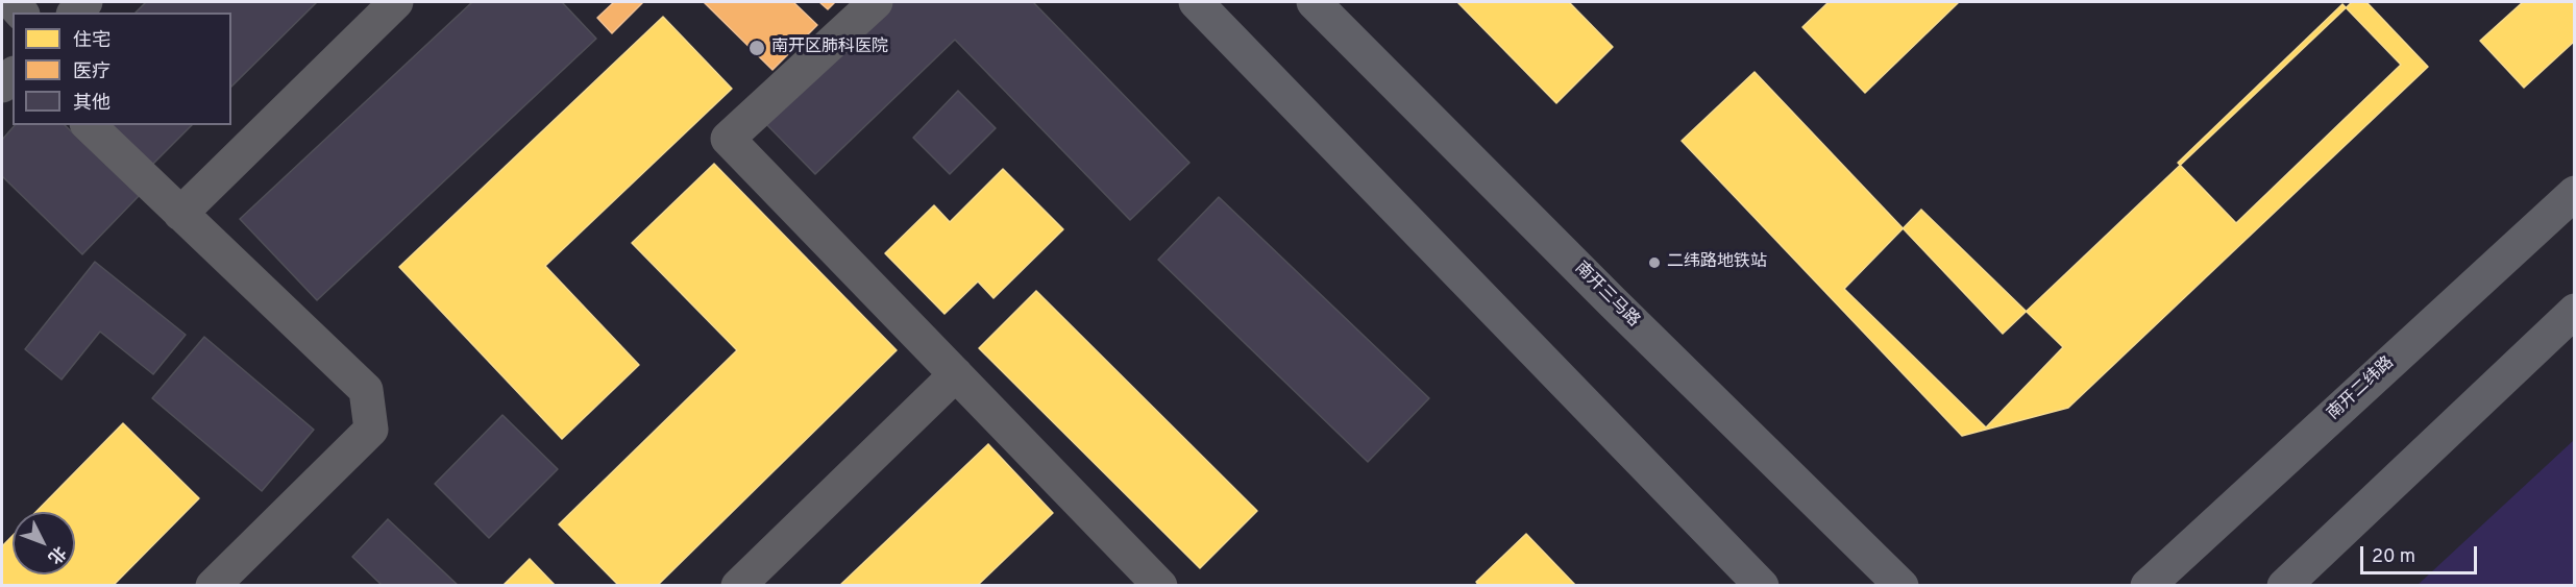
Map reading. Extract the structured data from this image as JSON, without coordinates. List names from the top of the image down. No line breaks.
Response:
{"streets":{"main road":["南开三马路","南开二纬路"]},"places":["南开区肺科医院","二纬路地铁站"],"legend":["住宅","医疗","其他"],"scale_bar":"20 m","north":"bottom right"}
